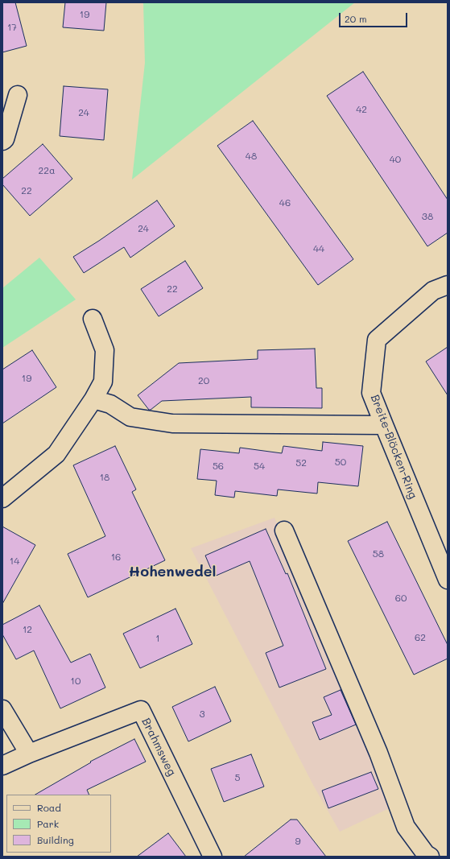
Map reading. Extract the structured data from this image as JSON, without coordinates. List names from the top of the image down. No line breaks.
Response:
{"streets":{"street":["Breite-Blöcken-Ring","Brahmsweg"]},"districts":["Hohenwedel"],"house_numbers":["19","17","42","24","48","40","22a","22","46","38","24","44","22","19","20","50","52","56","54","18","58","16","14","60","12","62","1","10","3","5","9"],"legend":["Road","Park","Building"],"scale_bar":"20 m"}
